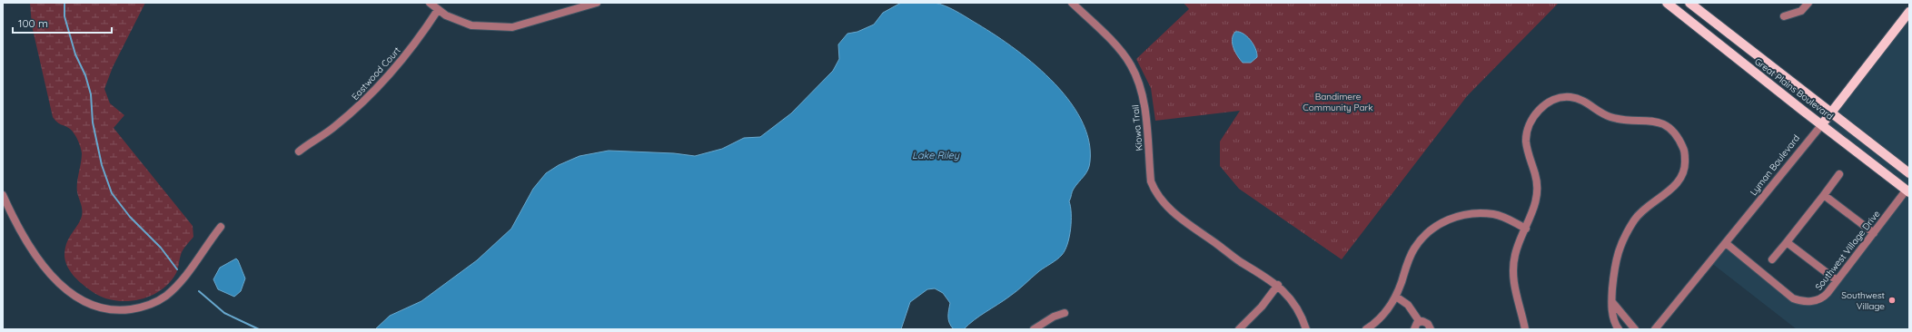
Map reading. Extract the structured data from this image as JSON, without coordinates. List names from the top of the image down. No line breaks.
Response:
{"streets":{"main road":["Great Plains Boulevard","Lyman Boulevard"],"street":["Eastwood Court","Kiowa Trail","Southwest Village Drive"]},"crossings":[["Great Plains Boulevard","Lyman Boulevard"],["Great Plains Boulevard","Southwest Village Drive"],["Lyman Boulevard","Southwest Village Drive"]],"water":["Lake Riley"],"parks":["Bandimere Community Park"],"places":["Southwest Village"],"scale_bar":"100 m"}
